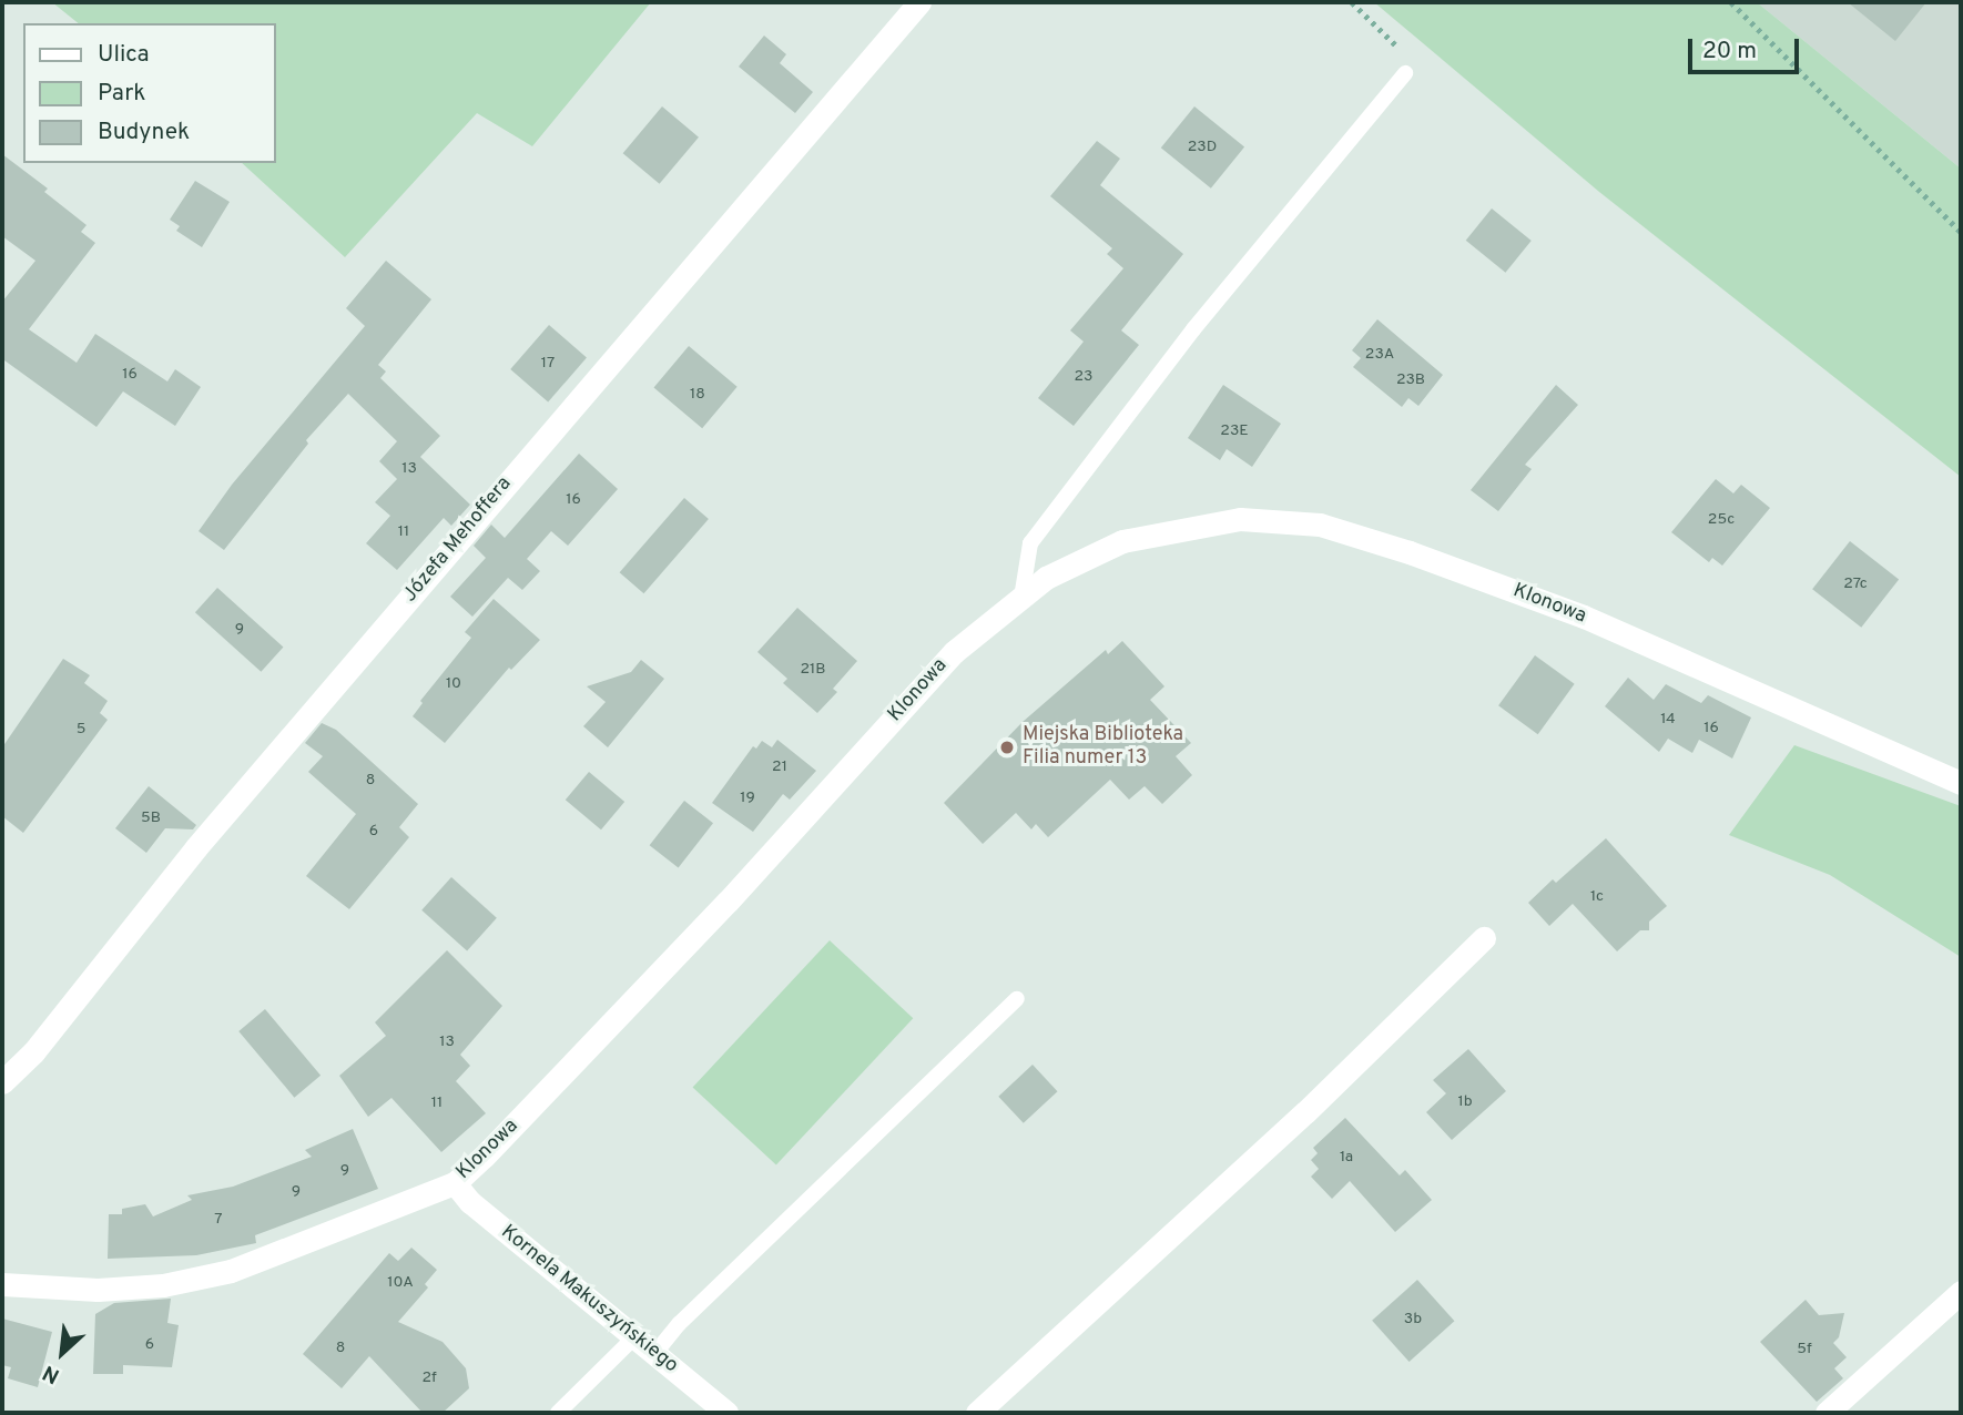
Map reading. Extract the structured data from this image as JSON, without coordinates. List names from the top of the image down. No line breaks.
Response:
{"streets":{"street":["Józefa Mehoffera","Klonowa","Kornela Makuszyńskiego"]},"crossings":[["Klonowa","Kornela Makuszyńskiego"]],"places":["Miejska Biblioteka Filia numer 13"],"house_numbers":["23D","23A","17","16","23","23B","18","23E","13","16","25c","11","27c","9","21B","10","14","16","5","21","8","19","5B","6","1c","13","1b","11","1a","9","9","7","10A","3b","6","8","5f","2f"],"legend":["Ulica","Park","Budynek"],"scale_bar":"20 m","north":"bottom left"}
